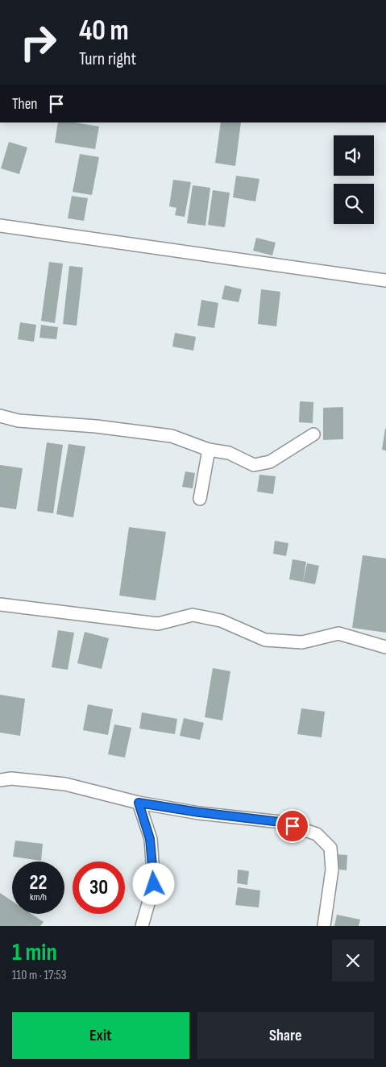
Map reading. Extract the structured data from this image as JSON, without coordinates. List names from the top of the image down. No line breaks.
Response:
{"page":{"turn":["40 m","Turn right"],"then":"Then","speed":"22 km/h","limit":"30","heading":["1 min","110 m · 17:53"],"buttons":["Exit","Share"]}}
